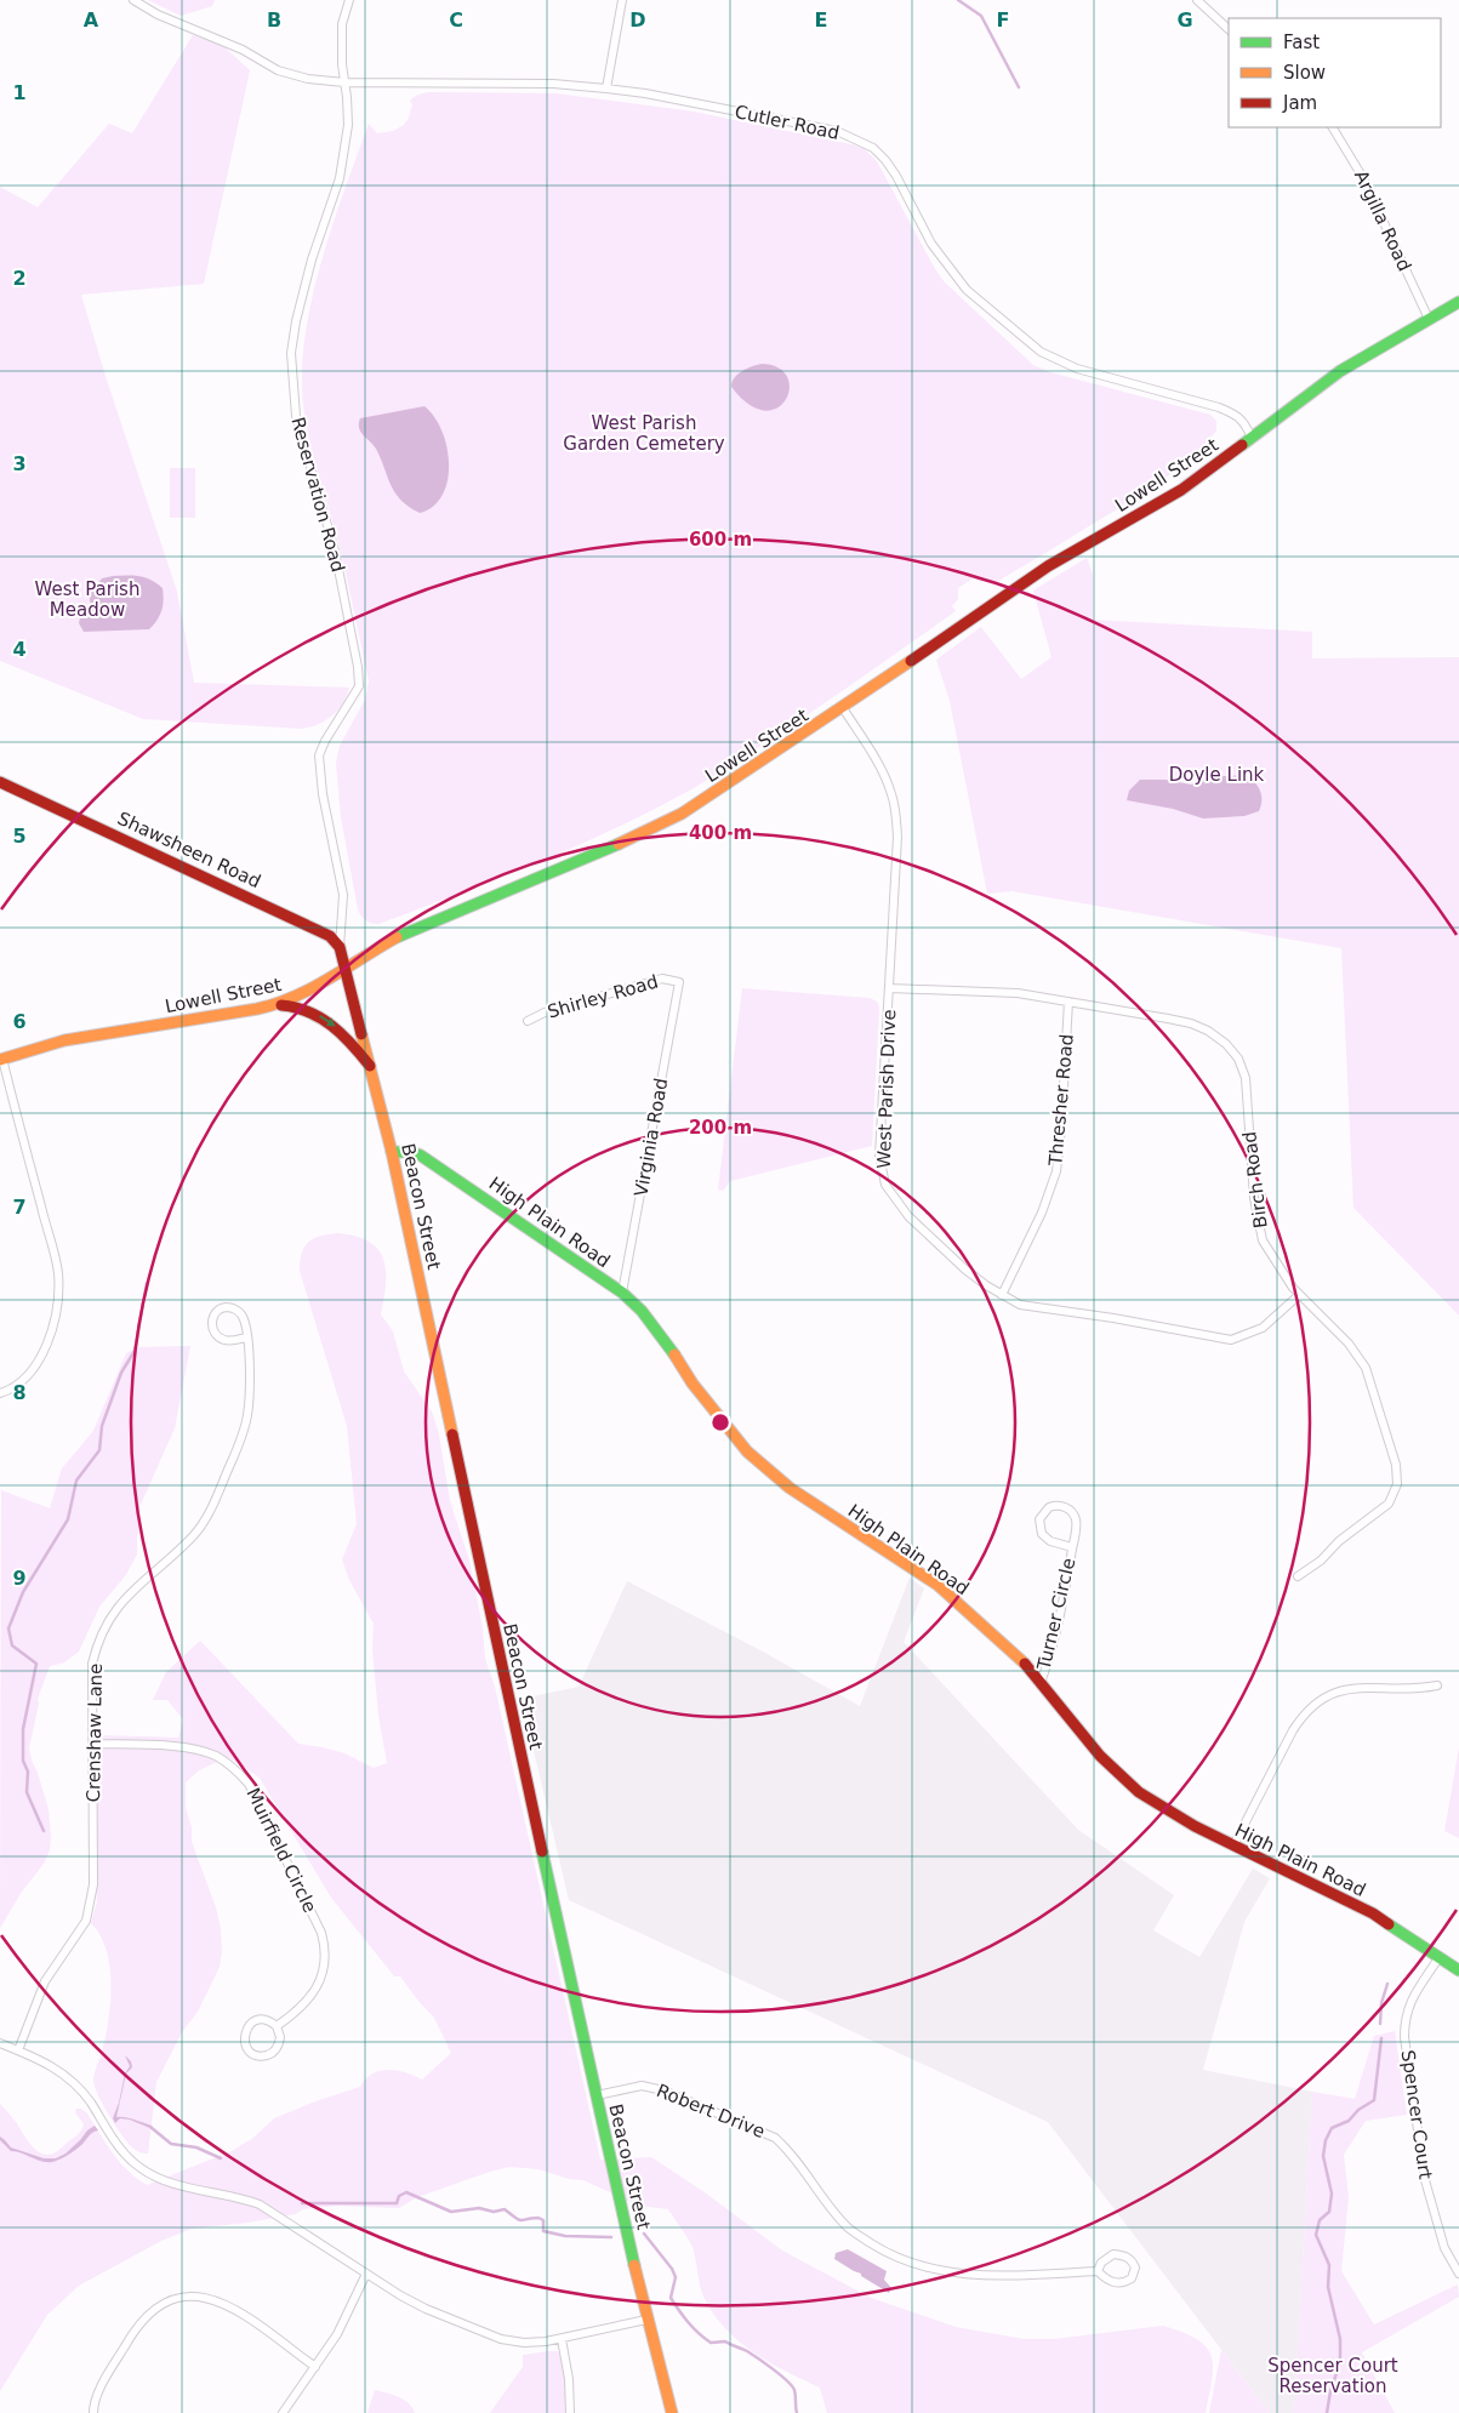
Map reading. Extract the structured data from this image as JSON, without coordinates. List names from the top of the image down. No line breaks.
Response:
{"streets":{"main road":["Lowell Street","Shawsheen Road","Beacon Street","High Plain Road"],"street":["Cutler Road","Argilla Road","Reservation Road","Shirley Road","West Parish Drive","Thresher Road","Virginia Road","Birch Road","Turner Circle","Crenshaw Lane","Muirfield Circle","Robert Drive","Spencer Court"]},"crossings":[["Cutler Road","Lowell Street"],["Cutler Road","Reservation Road"],["Argilla Road","Lowell Street"],["Lowell Street","West Parish Drive"],["Lowell Street","Beacon Street"],["Reservation Road","Shawsheen Road"],["Shirley Road","Virginia Road"],["West Parish Drive","Thresher Road"],["West Parish Drive","Birch Road"],["Thresher Road","Birch Road"],["Virginia Road","High Plain Road"],["Beacon Street","High Plain Road"],["Beacon Street","Robert Drive"],["High Plain Road","Turner Circle"],["High Plain Road","Spencer Court"],["Crenshaw Lane","Muirfield Circle"]],"parks":["West Parish Garden Cemetery","West Parish Meadow","Doyle Link","Spencer Court Reservation"],"legend":["Fast","Slow","Jam"],"grid":{"columns":["A","B","C","D","E","F","G"],"rows":["1","2","3","4","5","6","7","8","9"]},"rings":["600 m","400 m","200 m"]}
